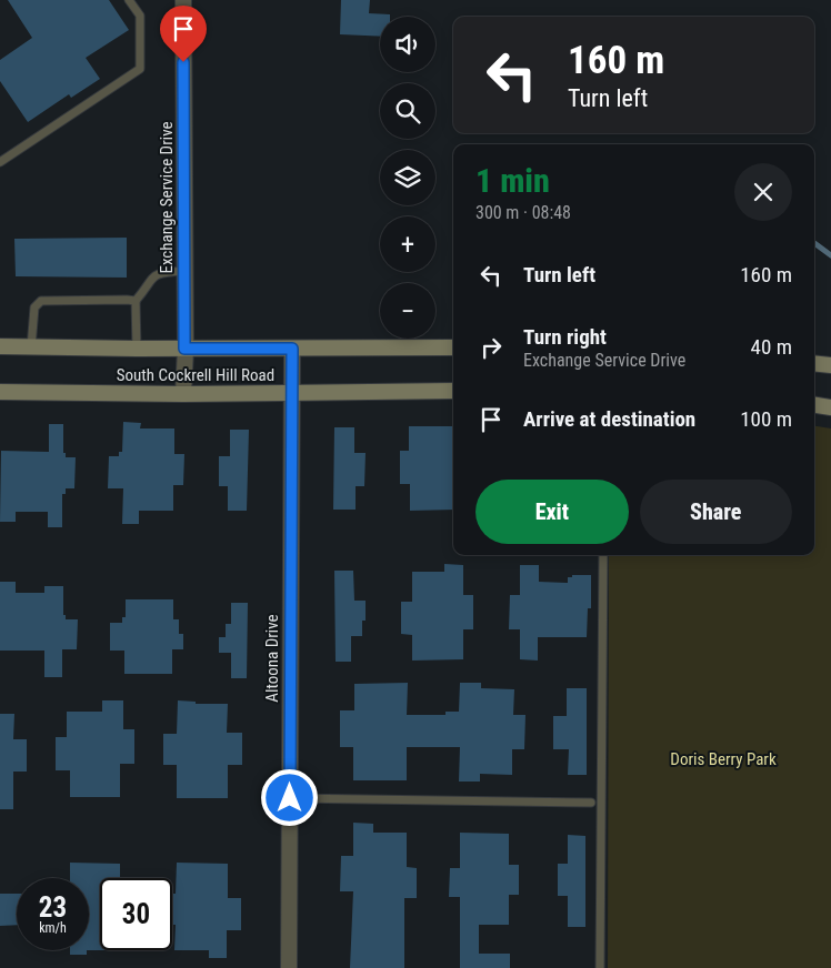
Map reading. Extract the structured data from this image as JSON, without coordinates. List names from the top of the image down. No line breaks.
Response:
{"streets":{"main road":["South Cockrell Hill Road"],"street":["Exchange Service Drive","Altoona Drive"]},"crossings":[["Exchange Service Drive","South Cockrell Hill Road"],["South Cockrell Hill Road","Altoona Drive"]],"parks":["Doris Berry Park"],"page":{"map_buttons":["+","−"],"turn":["160 m","Turn left"],"heading":["1 min","300 m · 08:48"],"list":[{"name":"Turn left","value":"160 m"},{"name":"Turn right","note":"Exchange Service Drive","value":"40 m"},{"name":"Arrive at destination","value":"100 m"}],"buttons":["Exit","Share"],"speed":"23 km/h","limit":"30"}}
